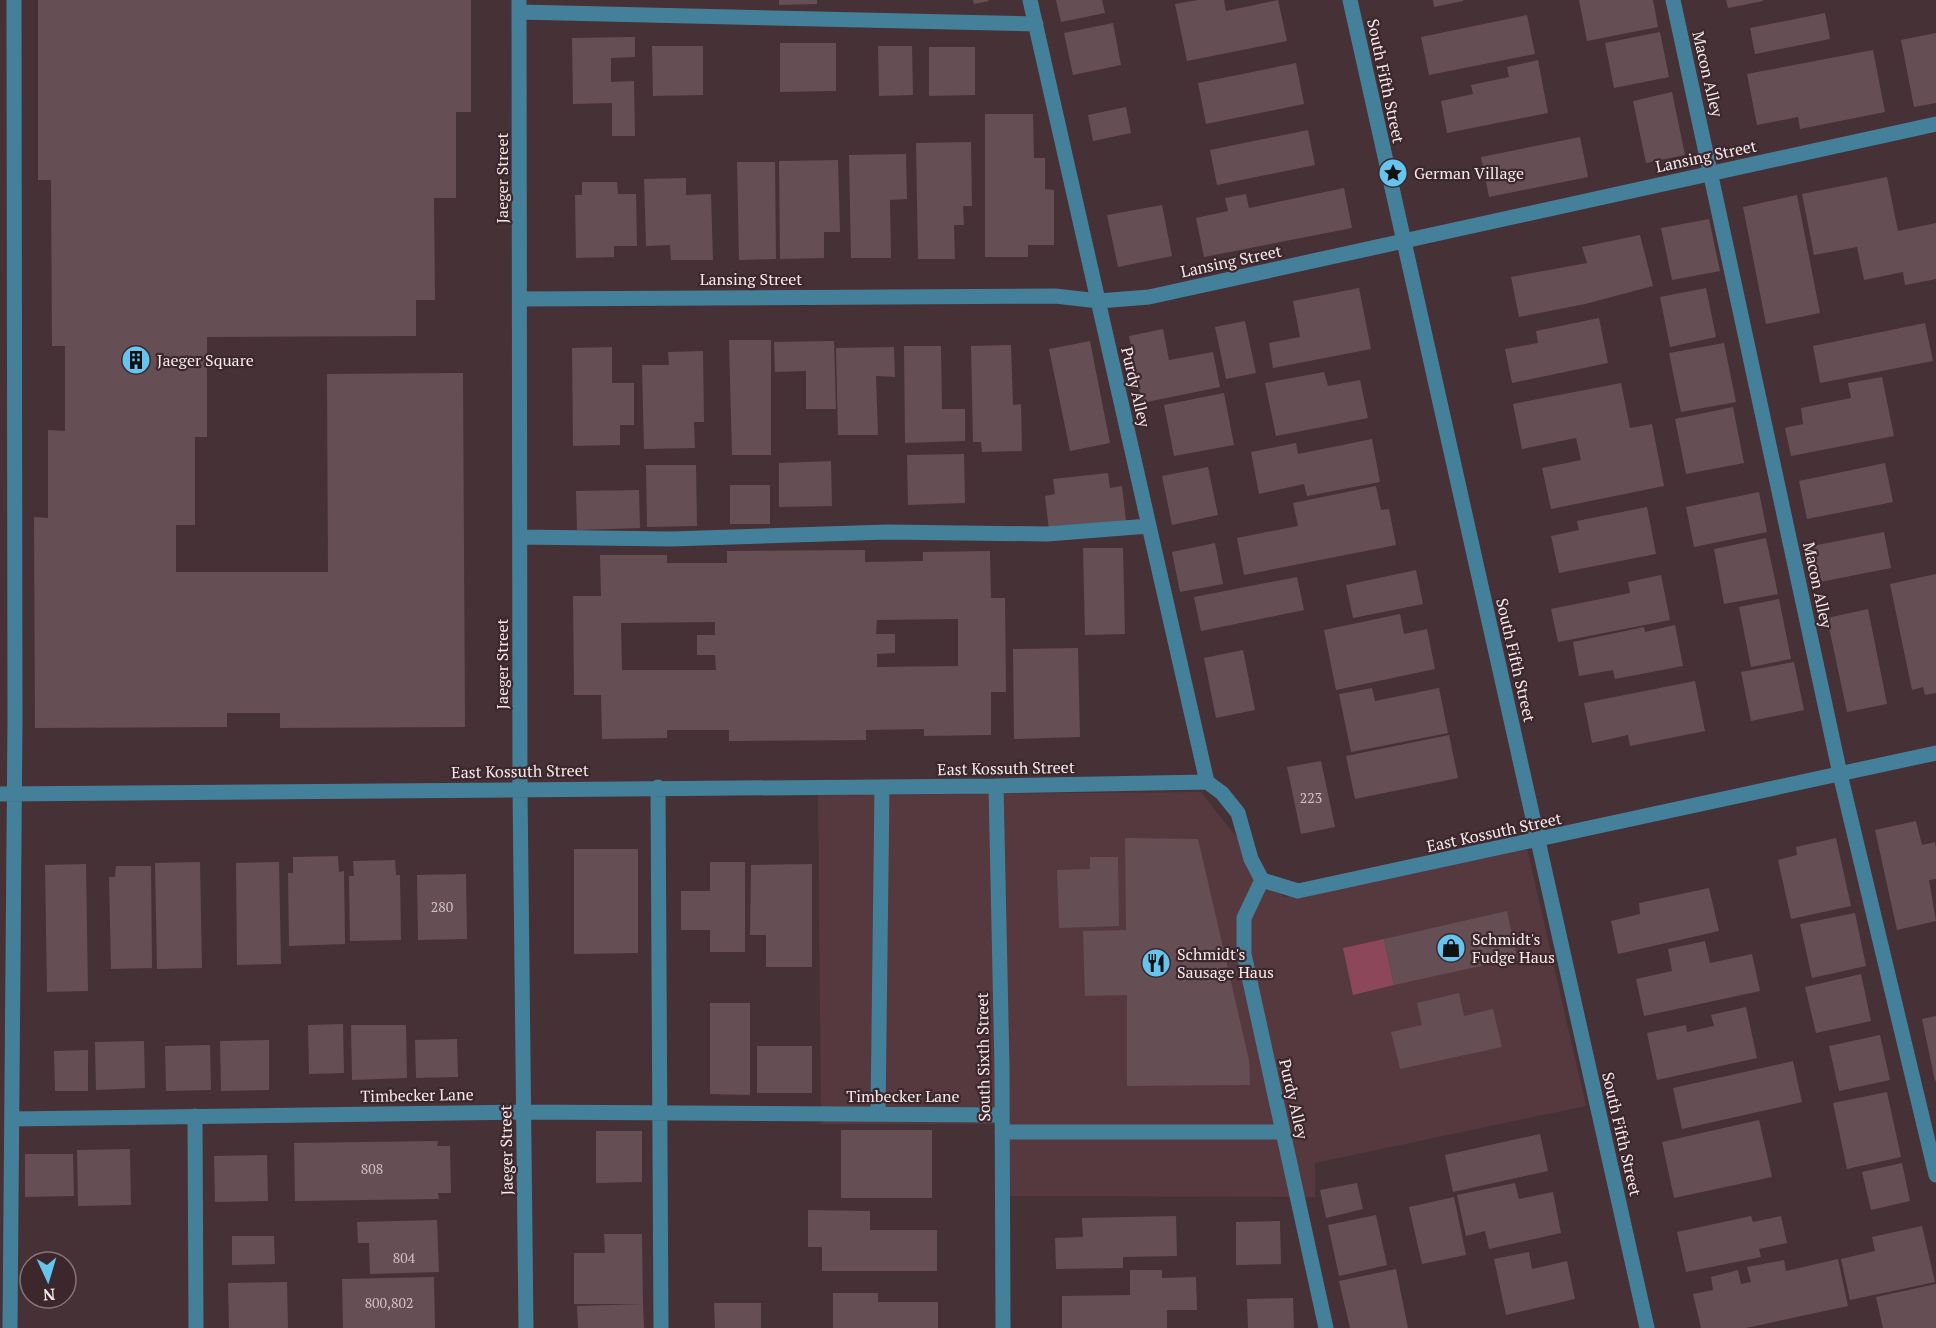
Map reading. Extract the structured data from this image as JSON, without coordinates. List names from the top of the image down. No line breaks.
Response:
{"streets":{"street":["Macon Alley","South Fifth Street","Lansing Street","Jaeger Street","Purdy Alley","East Kossuth Street","South Sixth Street","Timbecker Lane"]},"crossings":[["Macon Alley","Lansing Street"],["Macon Alley","East Kossuth Street"],["South Fifth Street","Lansing Street"],["South Fifth Street","East Kossuth Street"],["Lansing Street","Jaeger Street"],["Lansing Street","Purdy Alley"],["Jaeger Street","East Kossuth Street"],["Jaeger Street","Timbecker Lane"],["Purdy Alley","East Kossuth Street"],["East Kossuth Street","South Sixth Street"],["South Sixth Street","Timbecker Lane"]],"places":{"place":["German Village"],"building":["Jaeger Square"],"shop":["Schmidt's Fudge Haus"],"restaurant":["Schmidt's Sausage Haus"]},"house_numbers":["223","280","808","804","800,802"],"north":"bottom"}
